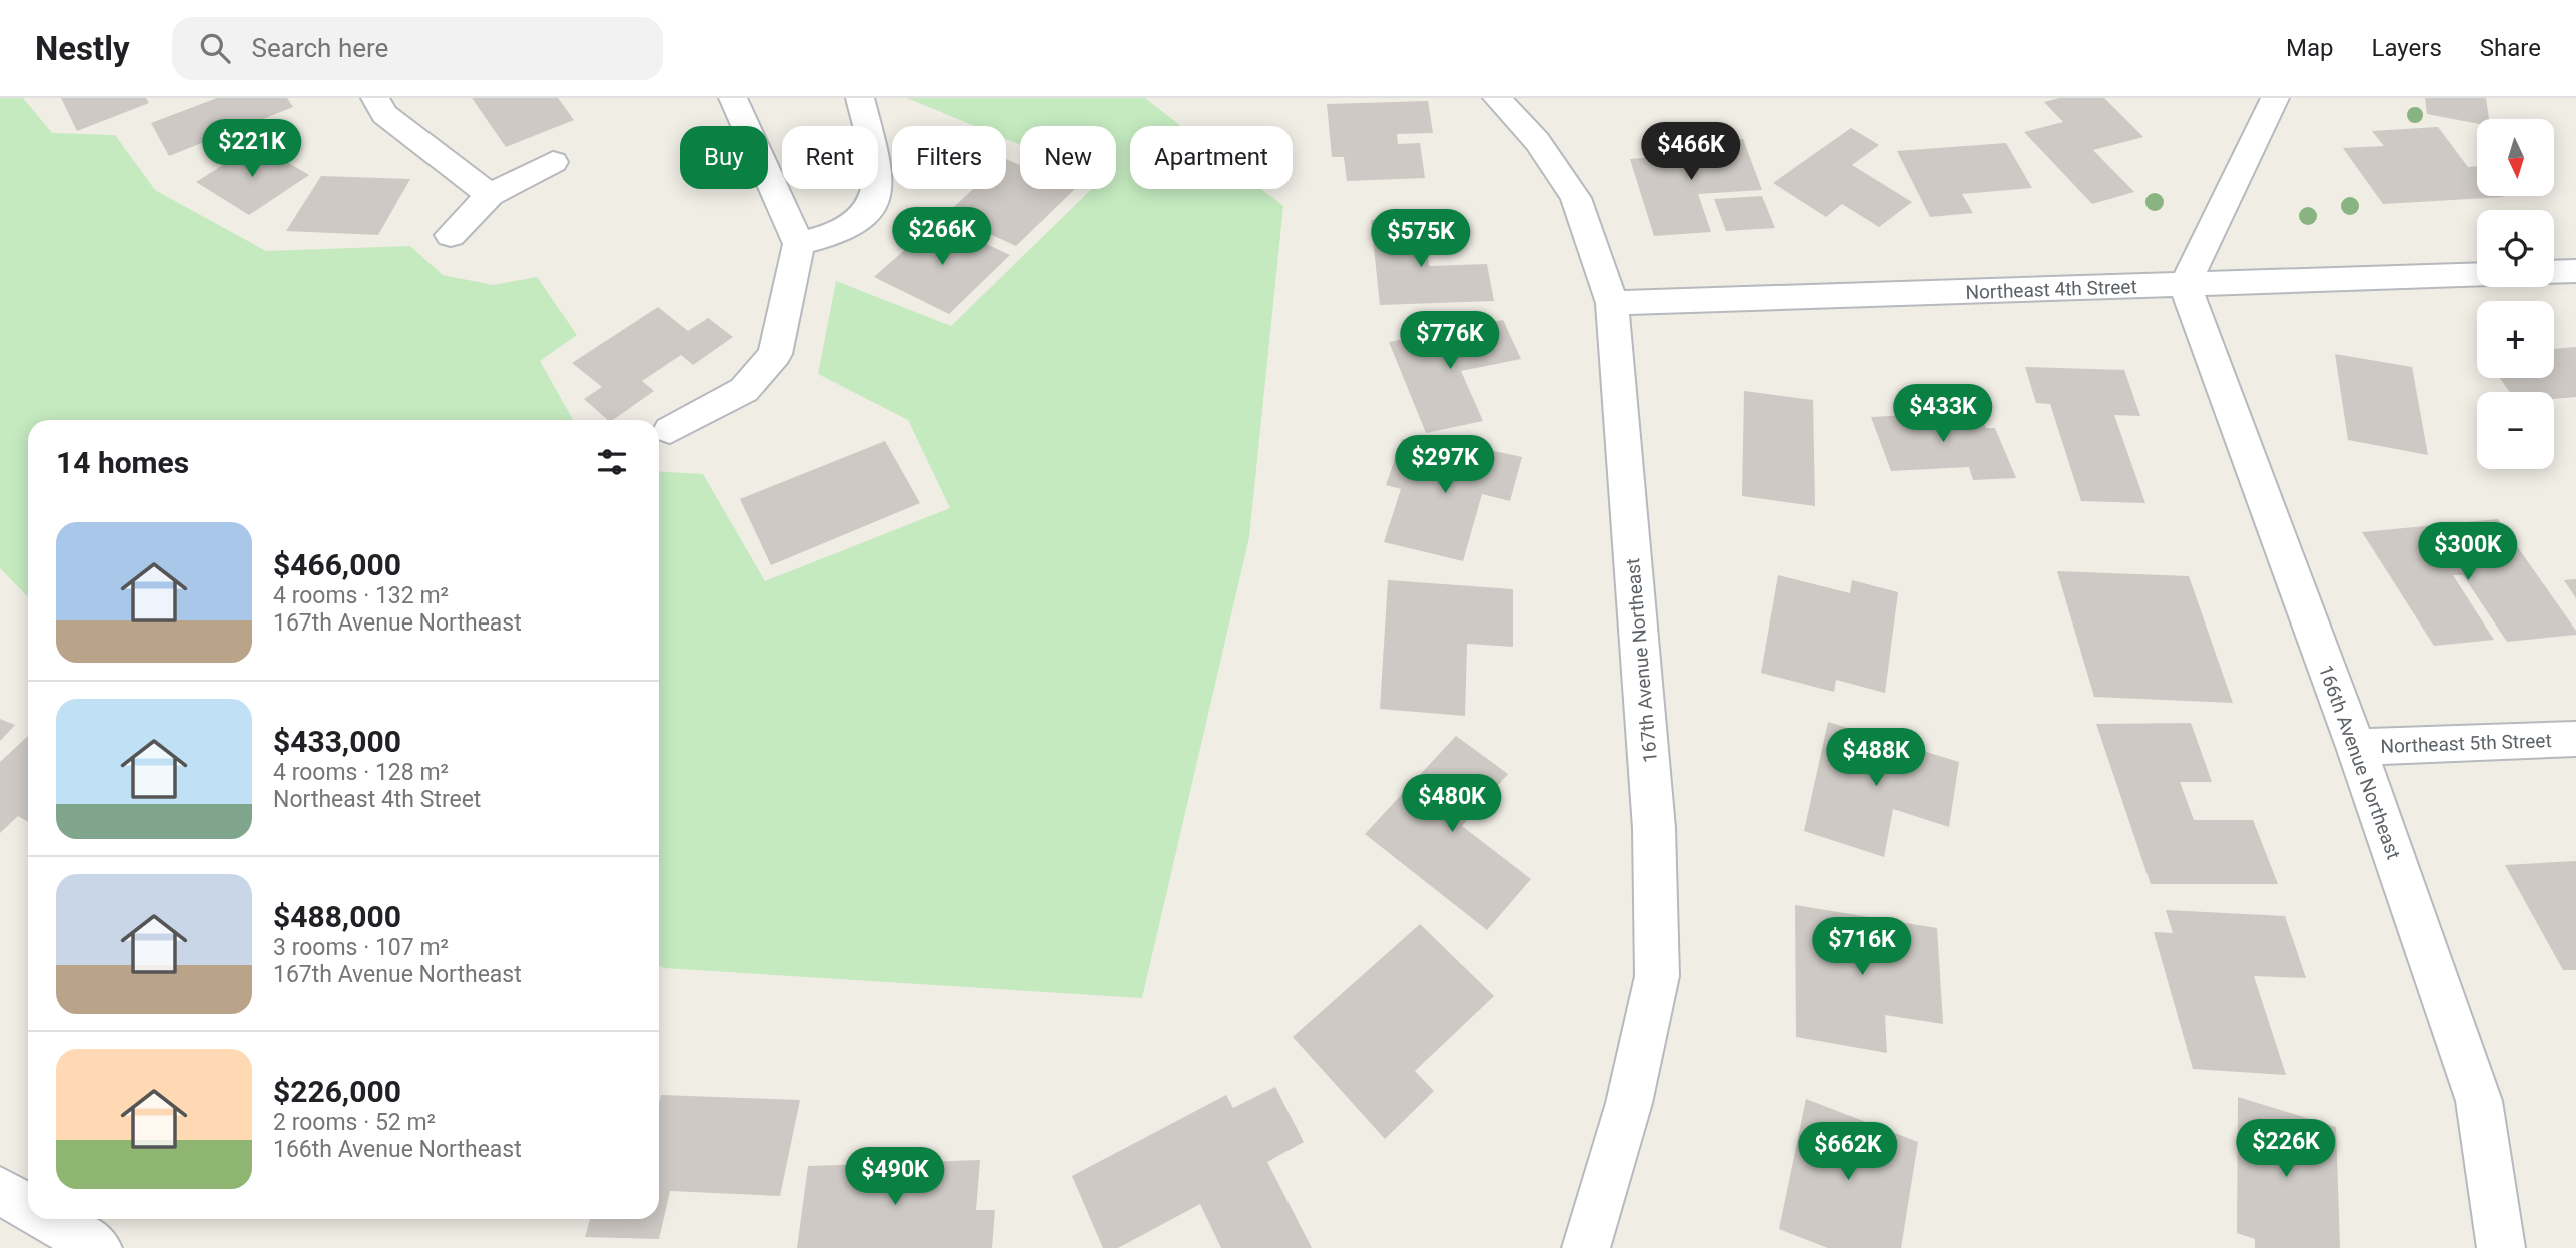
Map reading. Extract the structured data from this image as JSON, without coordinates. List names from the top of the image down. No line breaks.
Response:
{"streets":{"street":["Northeast 4th Street","167th Avenue Northeast","Northeast 5th Street","166th Avenue Northeast"]},"crossings":[["Northeast 4th Street","167th Avenue Northeast"],["Northeast 4th Street","166th Avenue Northeast"],["Northeast 5th Street","166th Avenue Northeast"]],"north":"bottom","page":{"header":"Nestly","search":"Search here","nav":["Map","Layers","Share"],"map_buttons":["+","−"],"price":["$221K","$466K","$266K","$575K","$776K","$433K","$297K","$300K","$488K","$480K","$716K","$226K","$662K","$490K"],"chip":["Buy","Rent","Filters","New","Apartment"],"heading":"14 homes","list":[{"name":"$466,000","note":"4 rooms · 132 m² · 167th Avenue Northeast"},{"name":"$433,000","note":"4 rooms · 128 m² · Northeast 4th Street"},{"name":"$488,000","note":"3 rooms · 107 m² · 167th Avenue Northeast"},{"name":"$226,000","note":"2 rooms · 52 m² · 166th Avenue Northeast"}]}}
